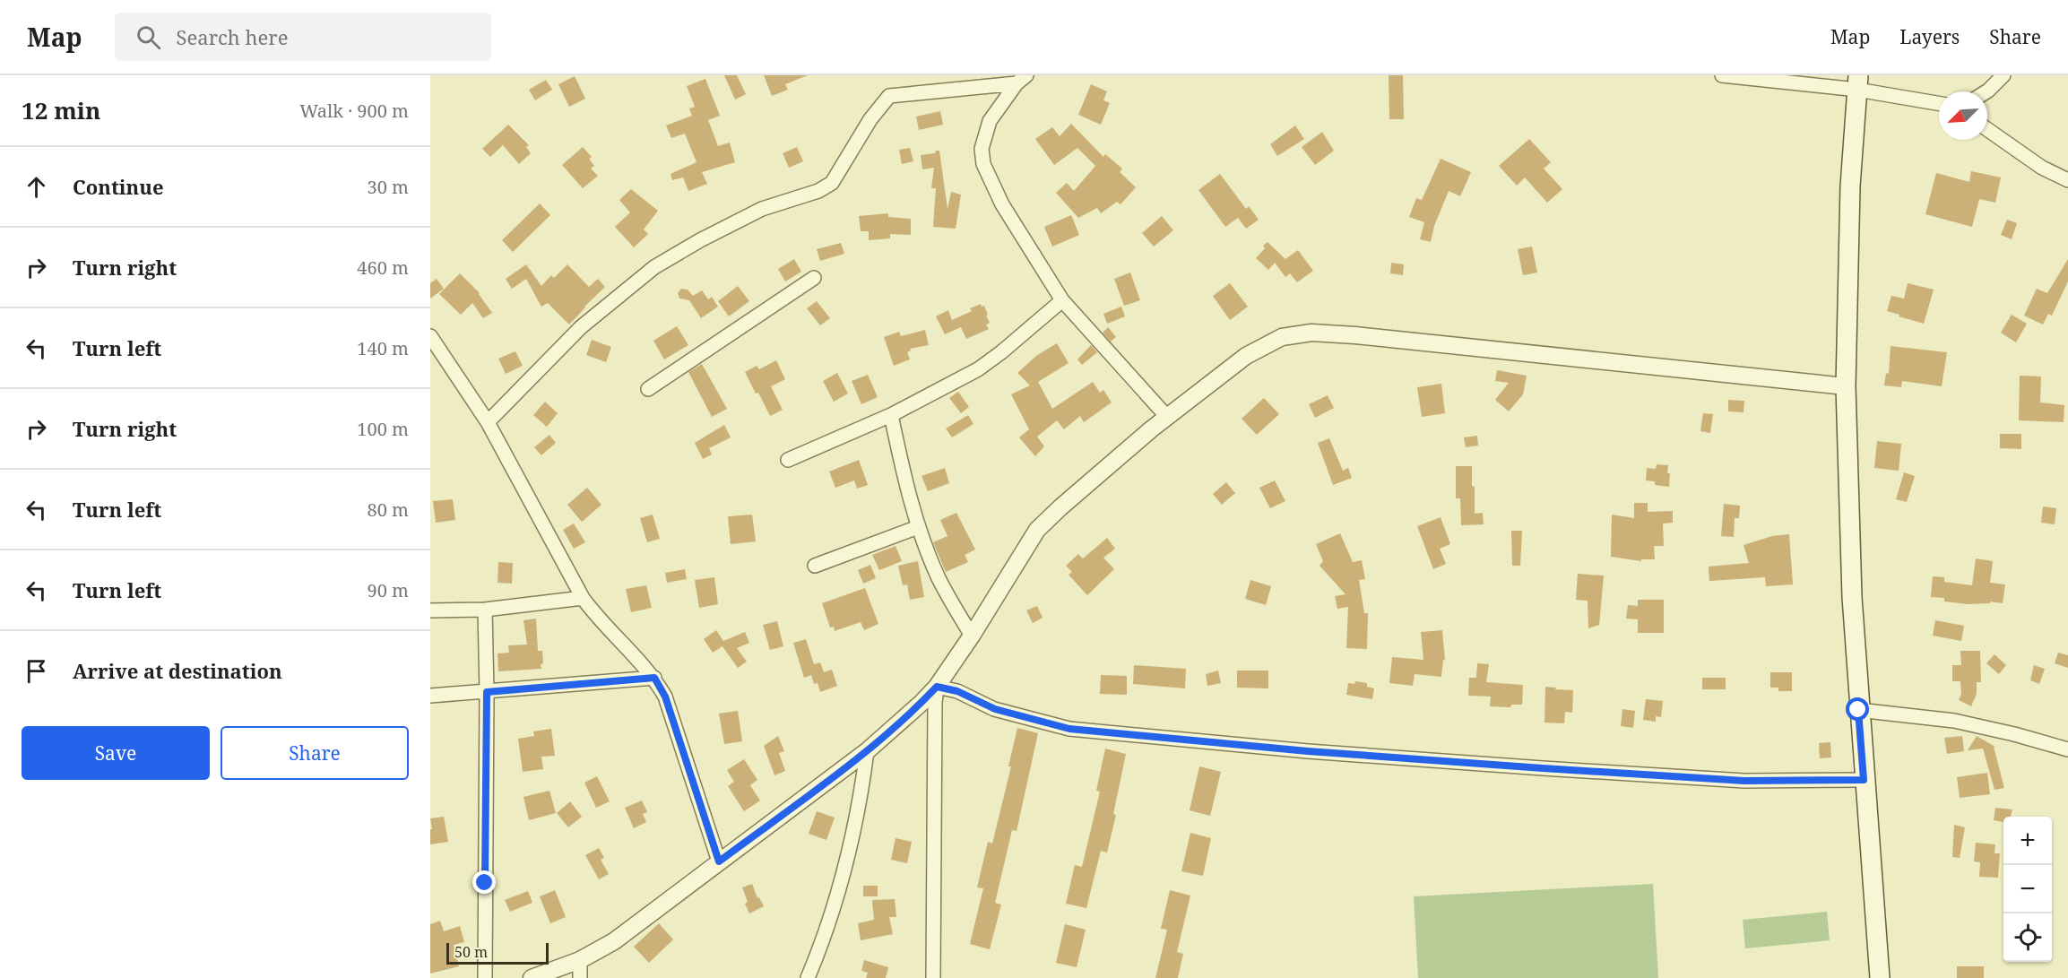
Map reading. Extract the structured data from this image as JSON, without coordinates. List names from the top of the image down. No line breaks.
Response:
{"scale_bar":"50 m","north":"bottom left","page":{"header":"Map","search":"Search here","nav":["Map","Layers","Share"],"heading":["12 min","Walk · 900 m"],"list":[["Continue","30 m"],["Turn right","460 m"],["Turn left","140 m"],["Turn right","100 m"],["Turn left","80 m"],["Turn left","90 m"],"Arrive at destination"],"buttons":["Save","Share"],"map_buttons":["+","−"],"scale":"50 m"}}
